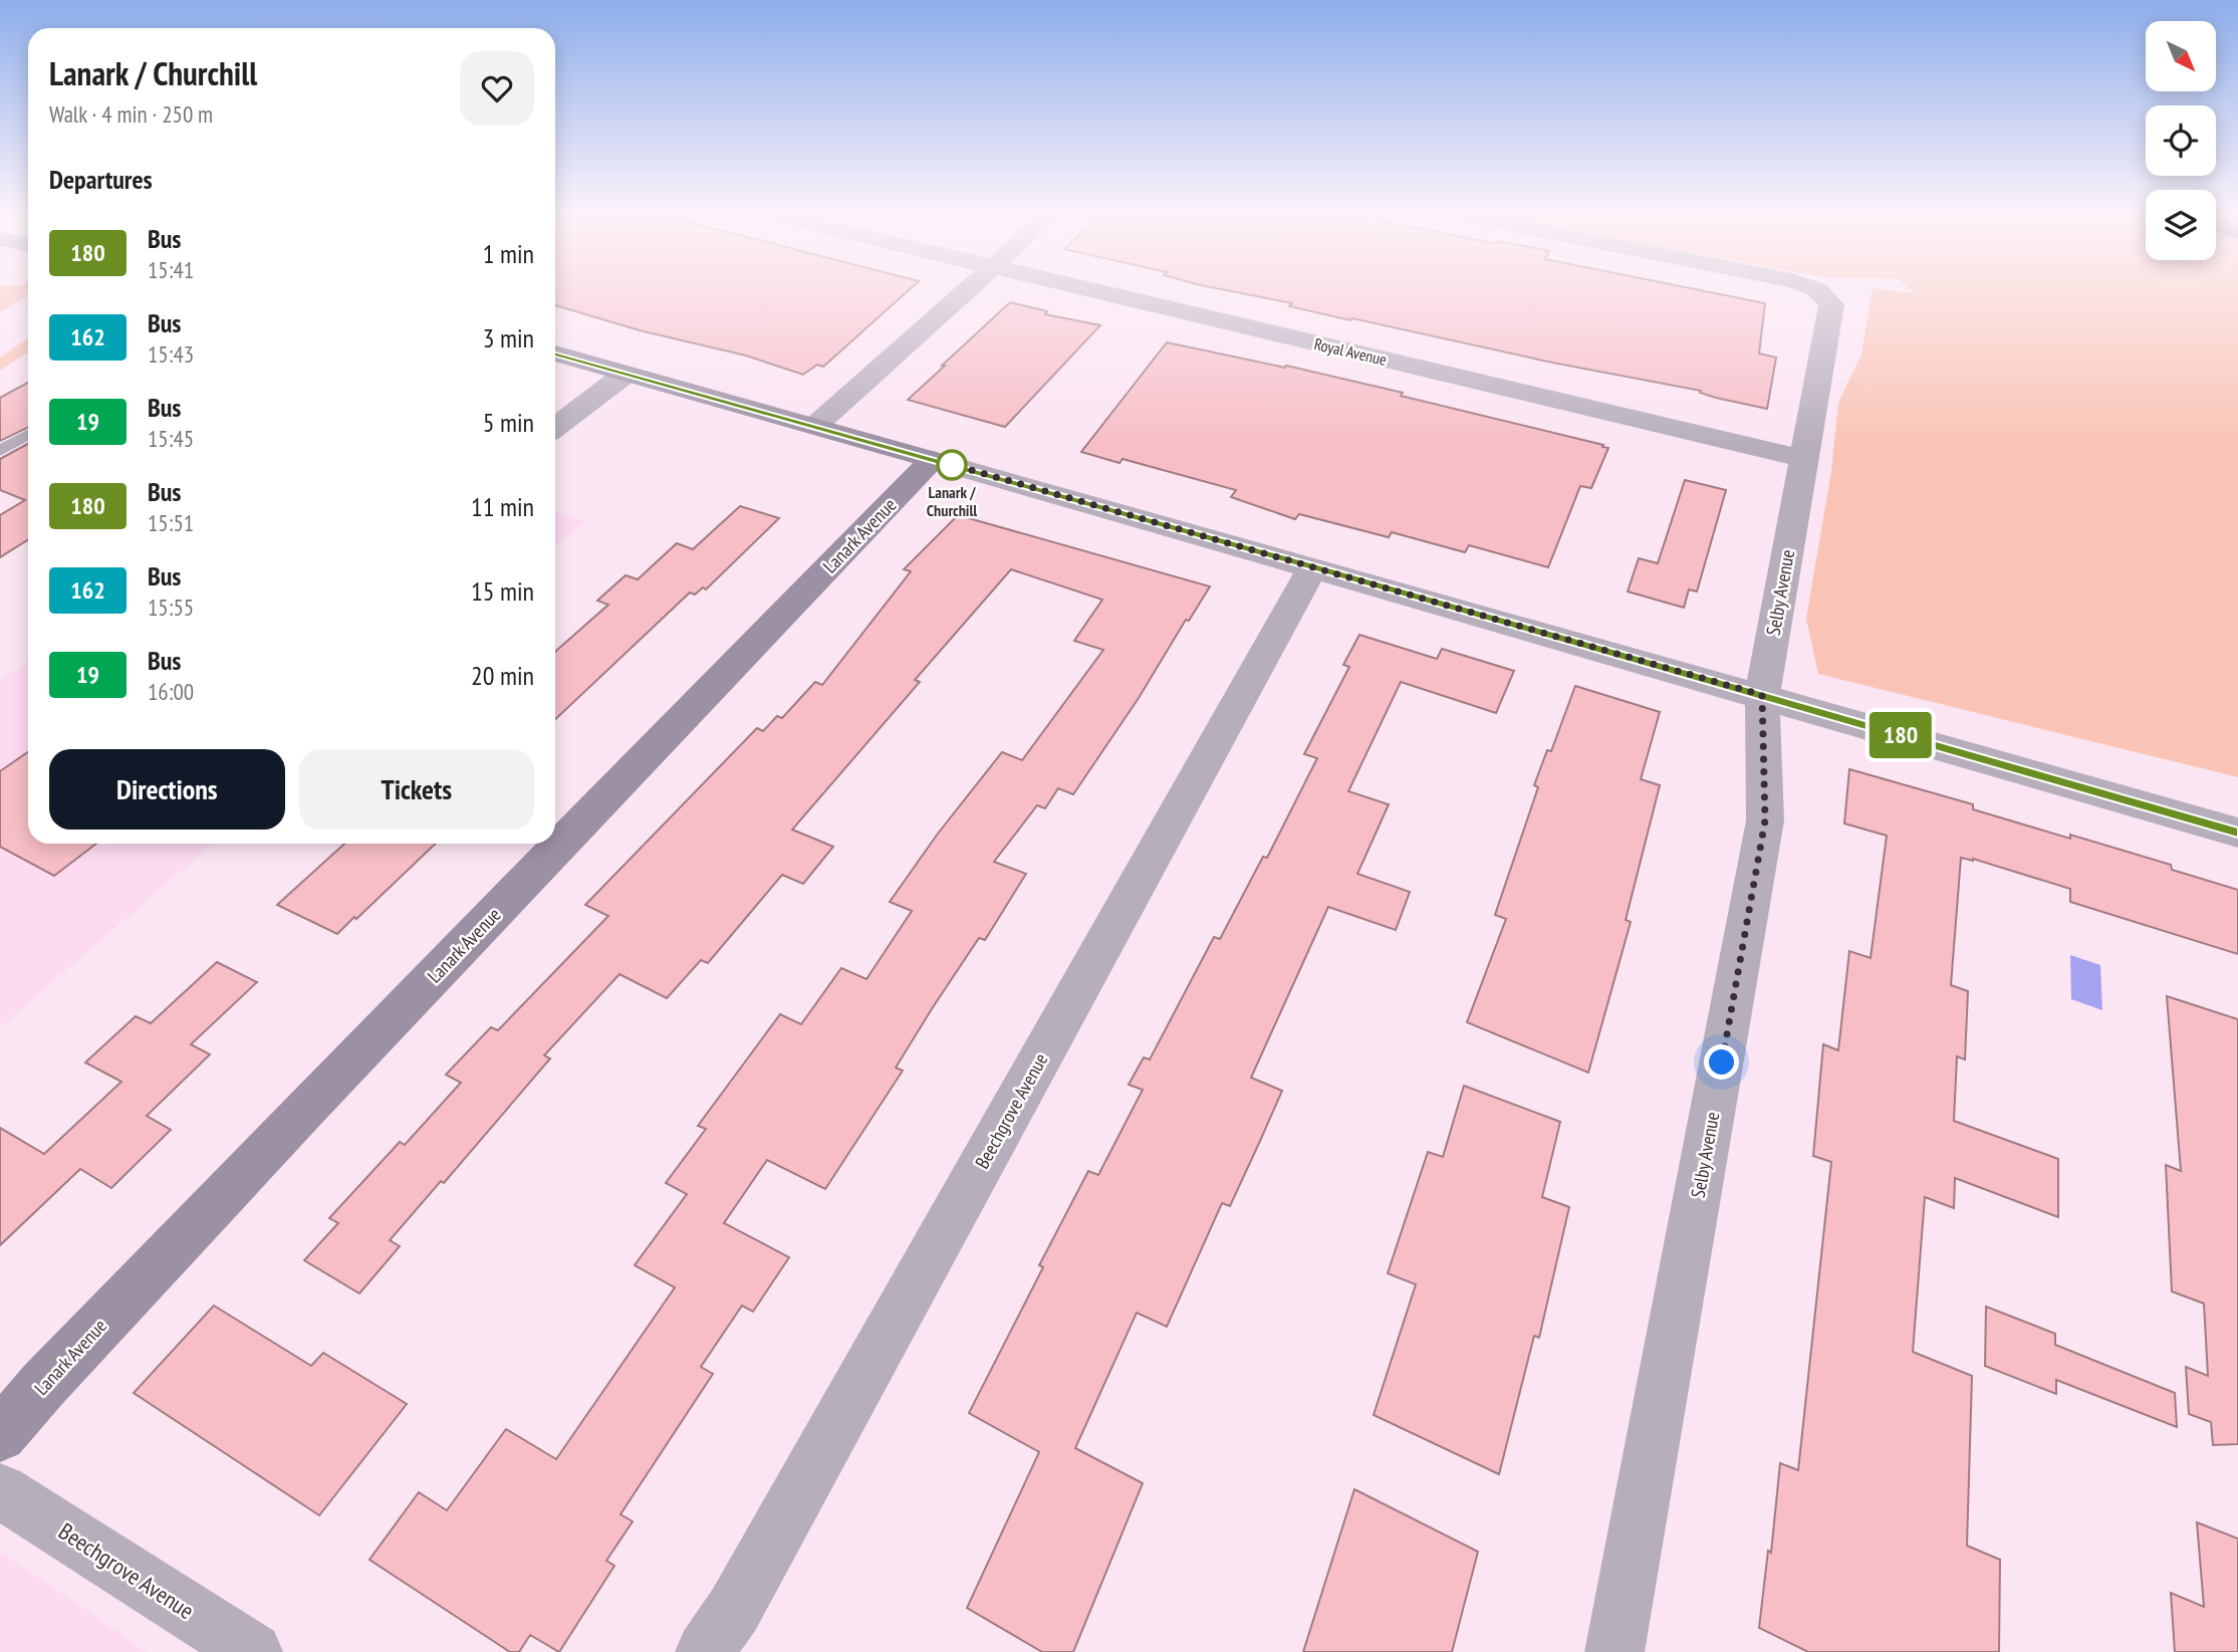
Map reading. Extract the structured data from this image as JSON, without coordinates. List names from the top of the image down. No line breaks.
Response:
{"streets":{"street":["Royal Avenue","Lanark Avenue","Selby Avenue","Beechgrove Avenue"]},"crossings":[["Royal Avenue","Selby Avenue"]],"places":["Lanark / Churchill"],"lines":["bus line 180"],"north":"bottom right","page":{"on_map":"180","heading":[["Lanark / Churchill","Walk · 4 min · 250 m"],"Departures"],"list":[{"mark":"180","name":"Bus","note":"15:41","value":"1 min"},{"mark":"162","name":"Bus","note":"15:43","value":"3 min"},{"mark":"19","name":"Bus","note":"15:45","value":"5 min"},{"mark":"180","name":"Bus","note":"15:51","value":"11 min"},{"mark":"162","name":"Bus","note":"15:55","value":"15 min"},{"mark":"19","name":"Bus","note":"16:00","value":"20 min"}],"buttons":["Directions","Tickets"]}}
